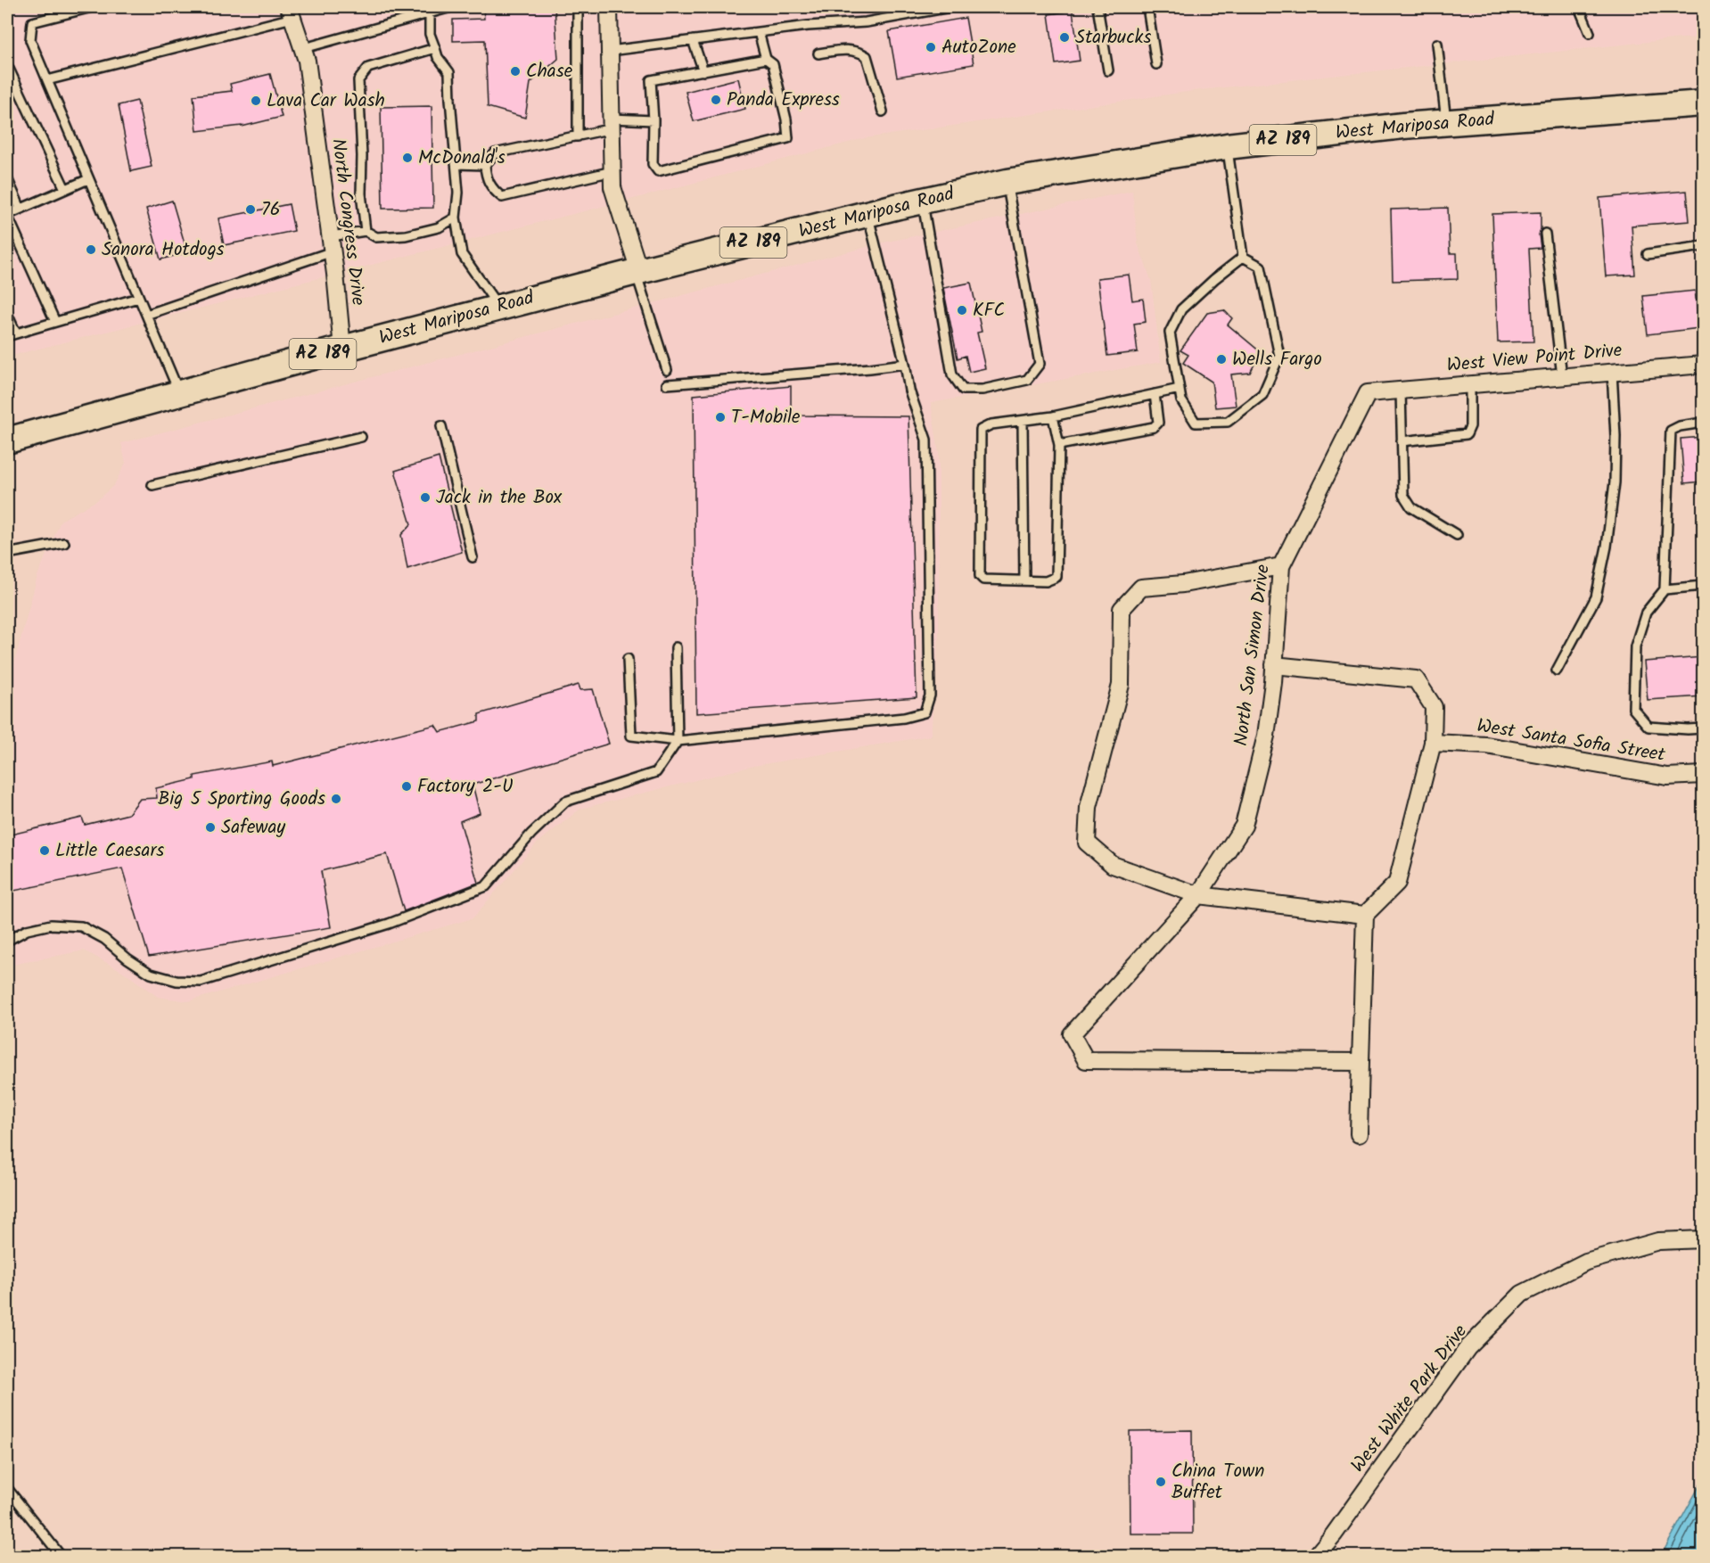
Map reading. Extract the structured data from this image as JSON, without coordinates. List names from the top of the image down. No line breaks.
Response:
{"streets":{"main road":["West Mariposa Road","AZ 189"],"street":["North Congress Drive","West View Point Drive","North San Simon Drive","West Santa Sofia Street","West White Park Drive"]},"crossings":[["West Mariposa Road","North Congress Drive"],["West View Point Drive","North San Simon Drive"]],"places":["Starbucks","AutoZone","Chase","Panda Express","Lava Car Wash","McDonald's","76","Sanora Hotdogs","KFC","Wells Fargo","T-Mobile","Jack in the Box","Factory 2-U","Big 5 Sporting Goods","Safeway","Little Caesars","China Town Buffet"]}
